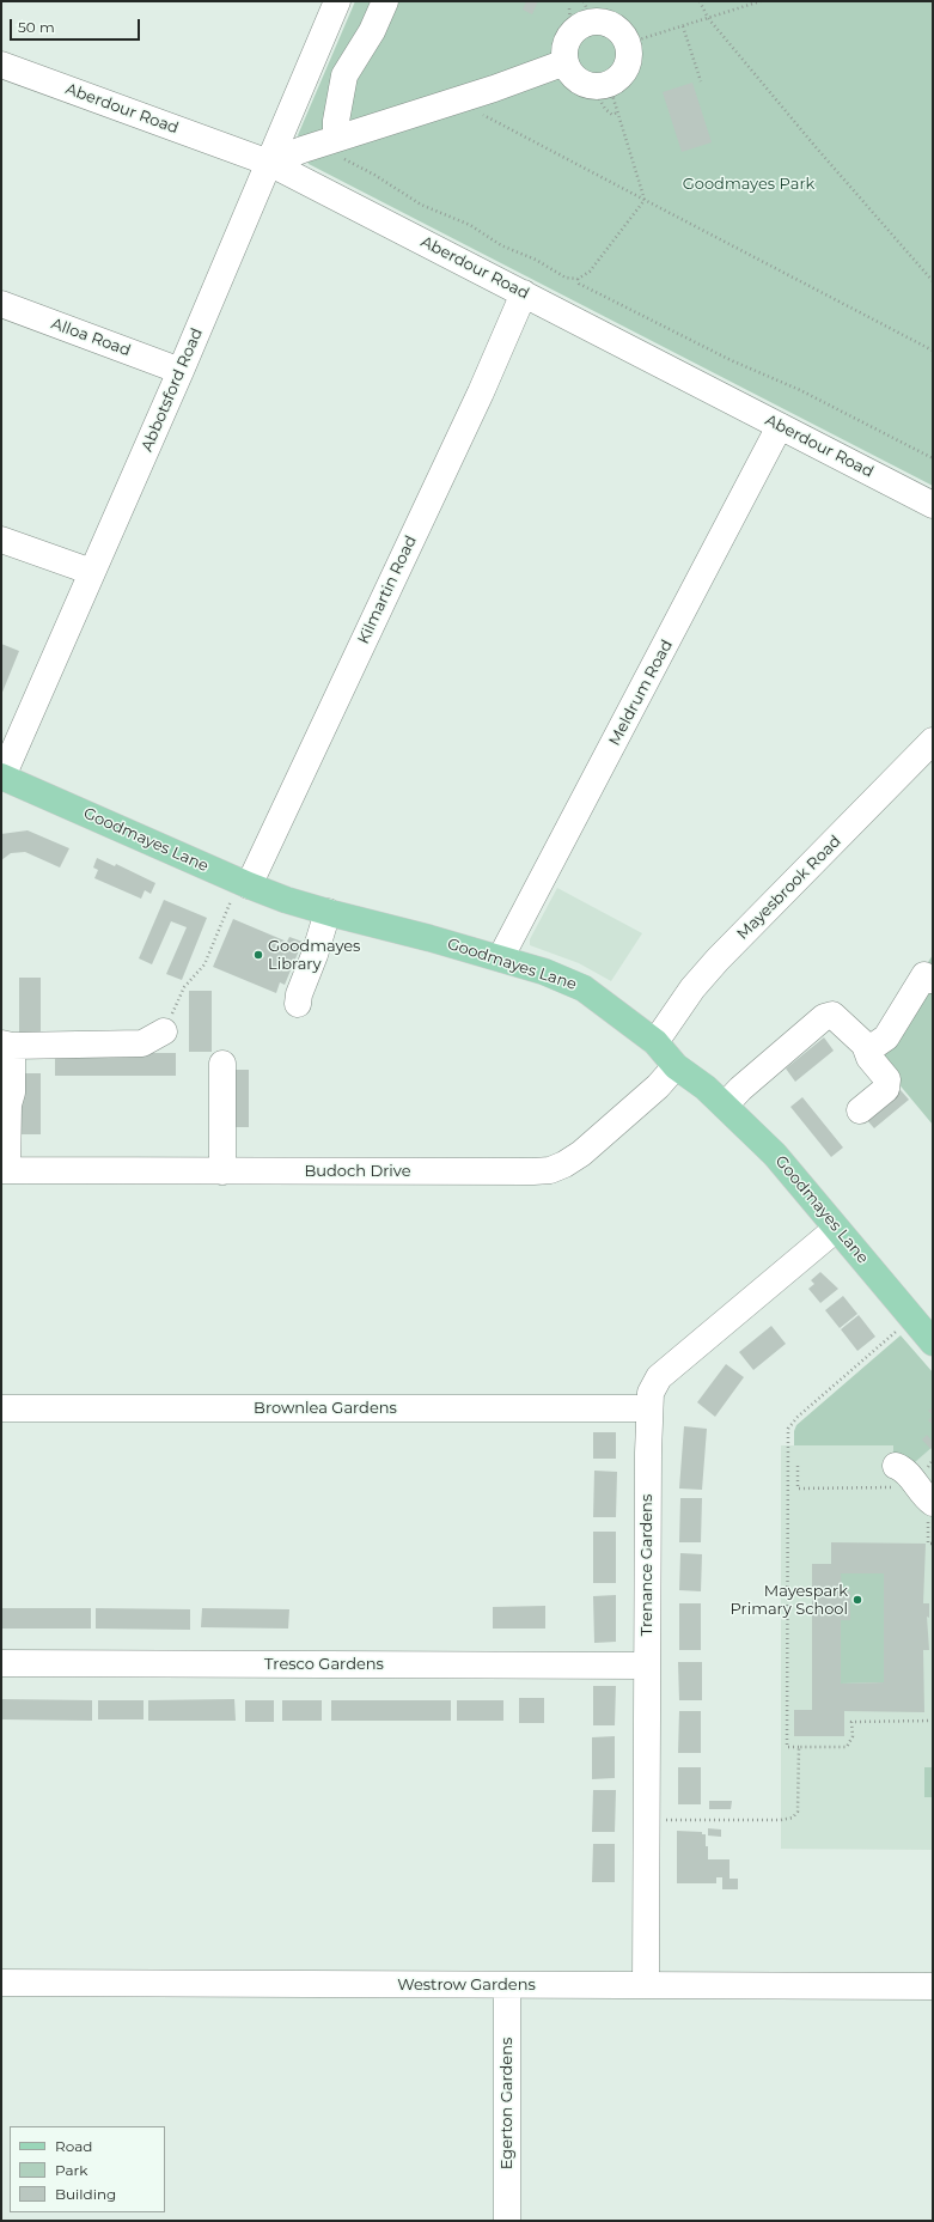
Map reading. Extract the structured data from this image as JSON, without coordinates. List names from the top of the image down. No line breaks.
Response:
{"streets":{"main road":["Goodmayes Lane"],"street":["Aberdour Road","Alloa Road","Abbotsford Road","Kilmartin Road","Meldrum Road","Mayesbrook Road","Budoch Drive","Brownlea Gardens","Trenance Gardens","Tresco Gardens","Westrow Gardens","Egerton Gardens"]},"crossings":[["Aberdour Road","Abbotsford Road"],["Aberdour Road","Kilmartin Road"],["Aberdour Road","Meldrum Road"],["Alloa Road","Abbotsford Road"],["Abbotsford Road","Goodmayes Lane"],["Kilmartin Road","Goodmayes Lane"],["Meldrum Road","Goodmayes Lane"],["Goodmayes Lane","Mayesbrook Road"],["Goodmayes Lane","Budoch Drive"],["Goodmayes Lane","Trenance Gardens"],["Brownlea Gardens","Trenance Gardens"],["Trenance Gardens","Tresco Gardens"],["Trenance Gardens","Westrow Gardens"],["Westrow Gardens","Egerton Gardens"]],"parks":["Goodmayes Park"],"places":["Goodmayes Library","Mayespark Primary School"],"legend":["Road","Park","Building"],"scale_bar":"50 m"}
